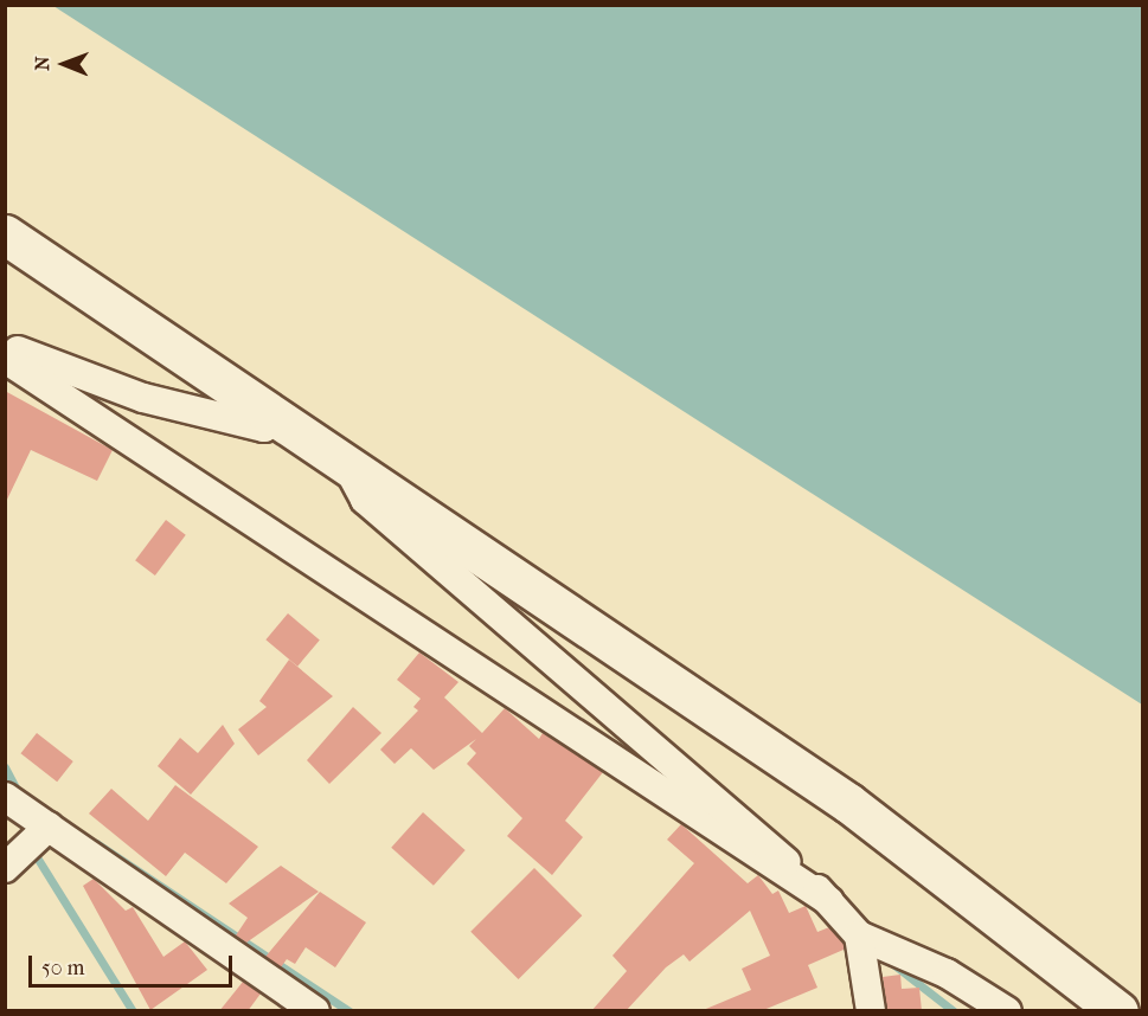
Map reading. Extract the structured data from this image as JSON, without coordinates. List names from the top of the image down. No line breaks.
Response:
{"scale_bar":"50 m","north":"left"}
